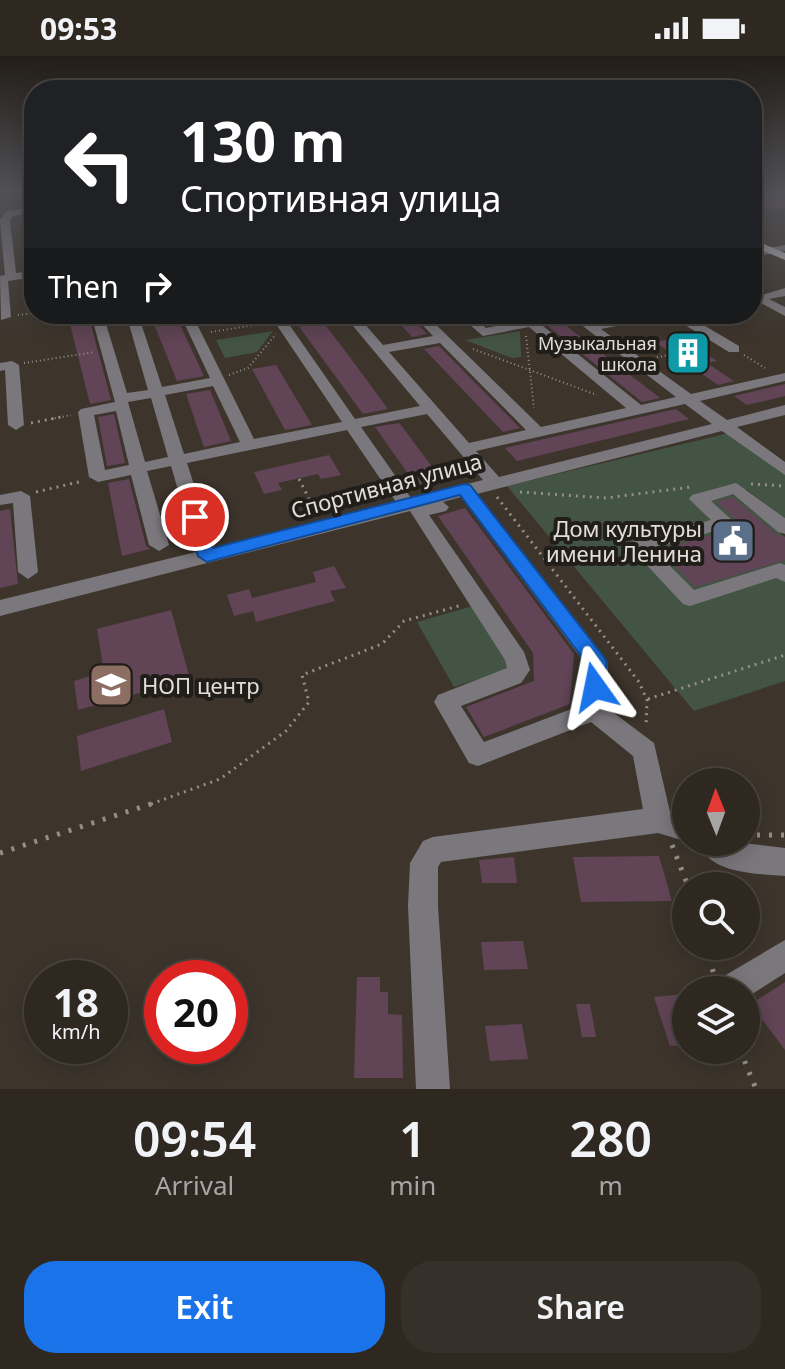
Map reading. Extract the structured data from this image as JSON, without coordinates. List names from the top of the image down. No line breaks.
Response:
{"streets":{"street":["Спортивная улица"]},"places":{"building":["Музыкальная школа"],"public building":["Дом культуры имени Ленина"],"school or university":["НОП центр"]},"north":"top","page":{"status":"09:53","turn":["130 m","Спортивная улица"],"then":"Then","speed":"18 km/h","limit":"20","eta":["09:54","Arrival","1","min","280","m"],"buttons":["Exit","Share"]}}
